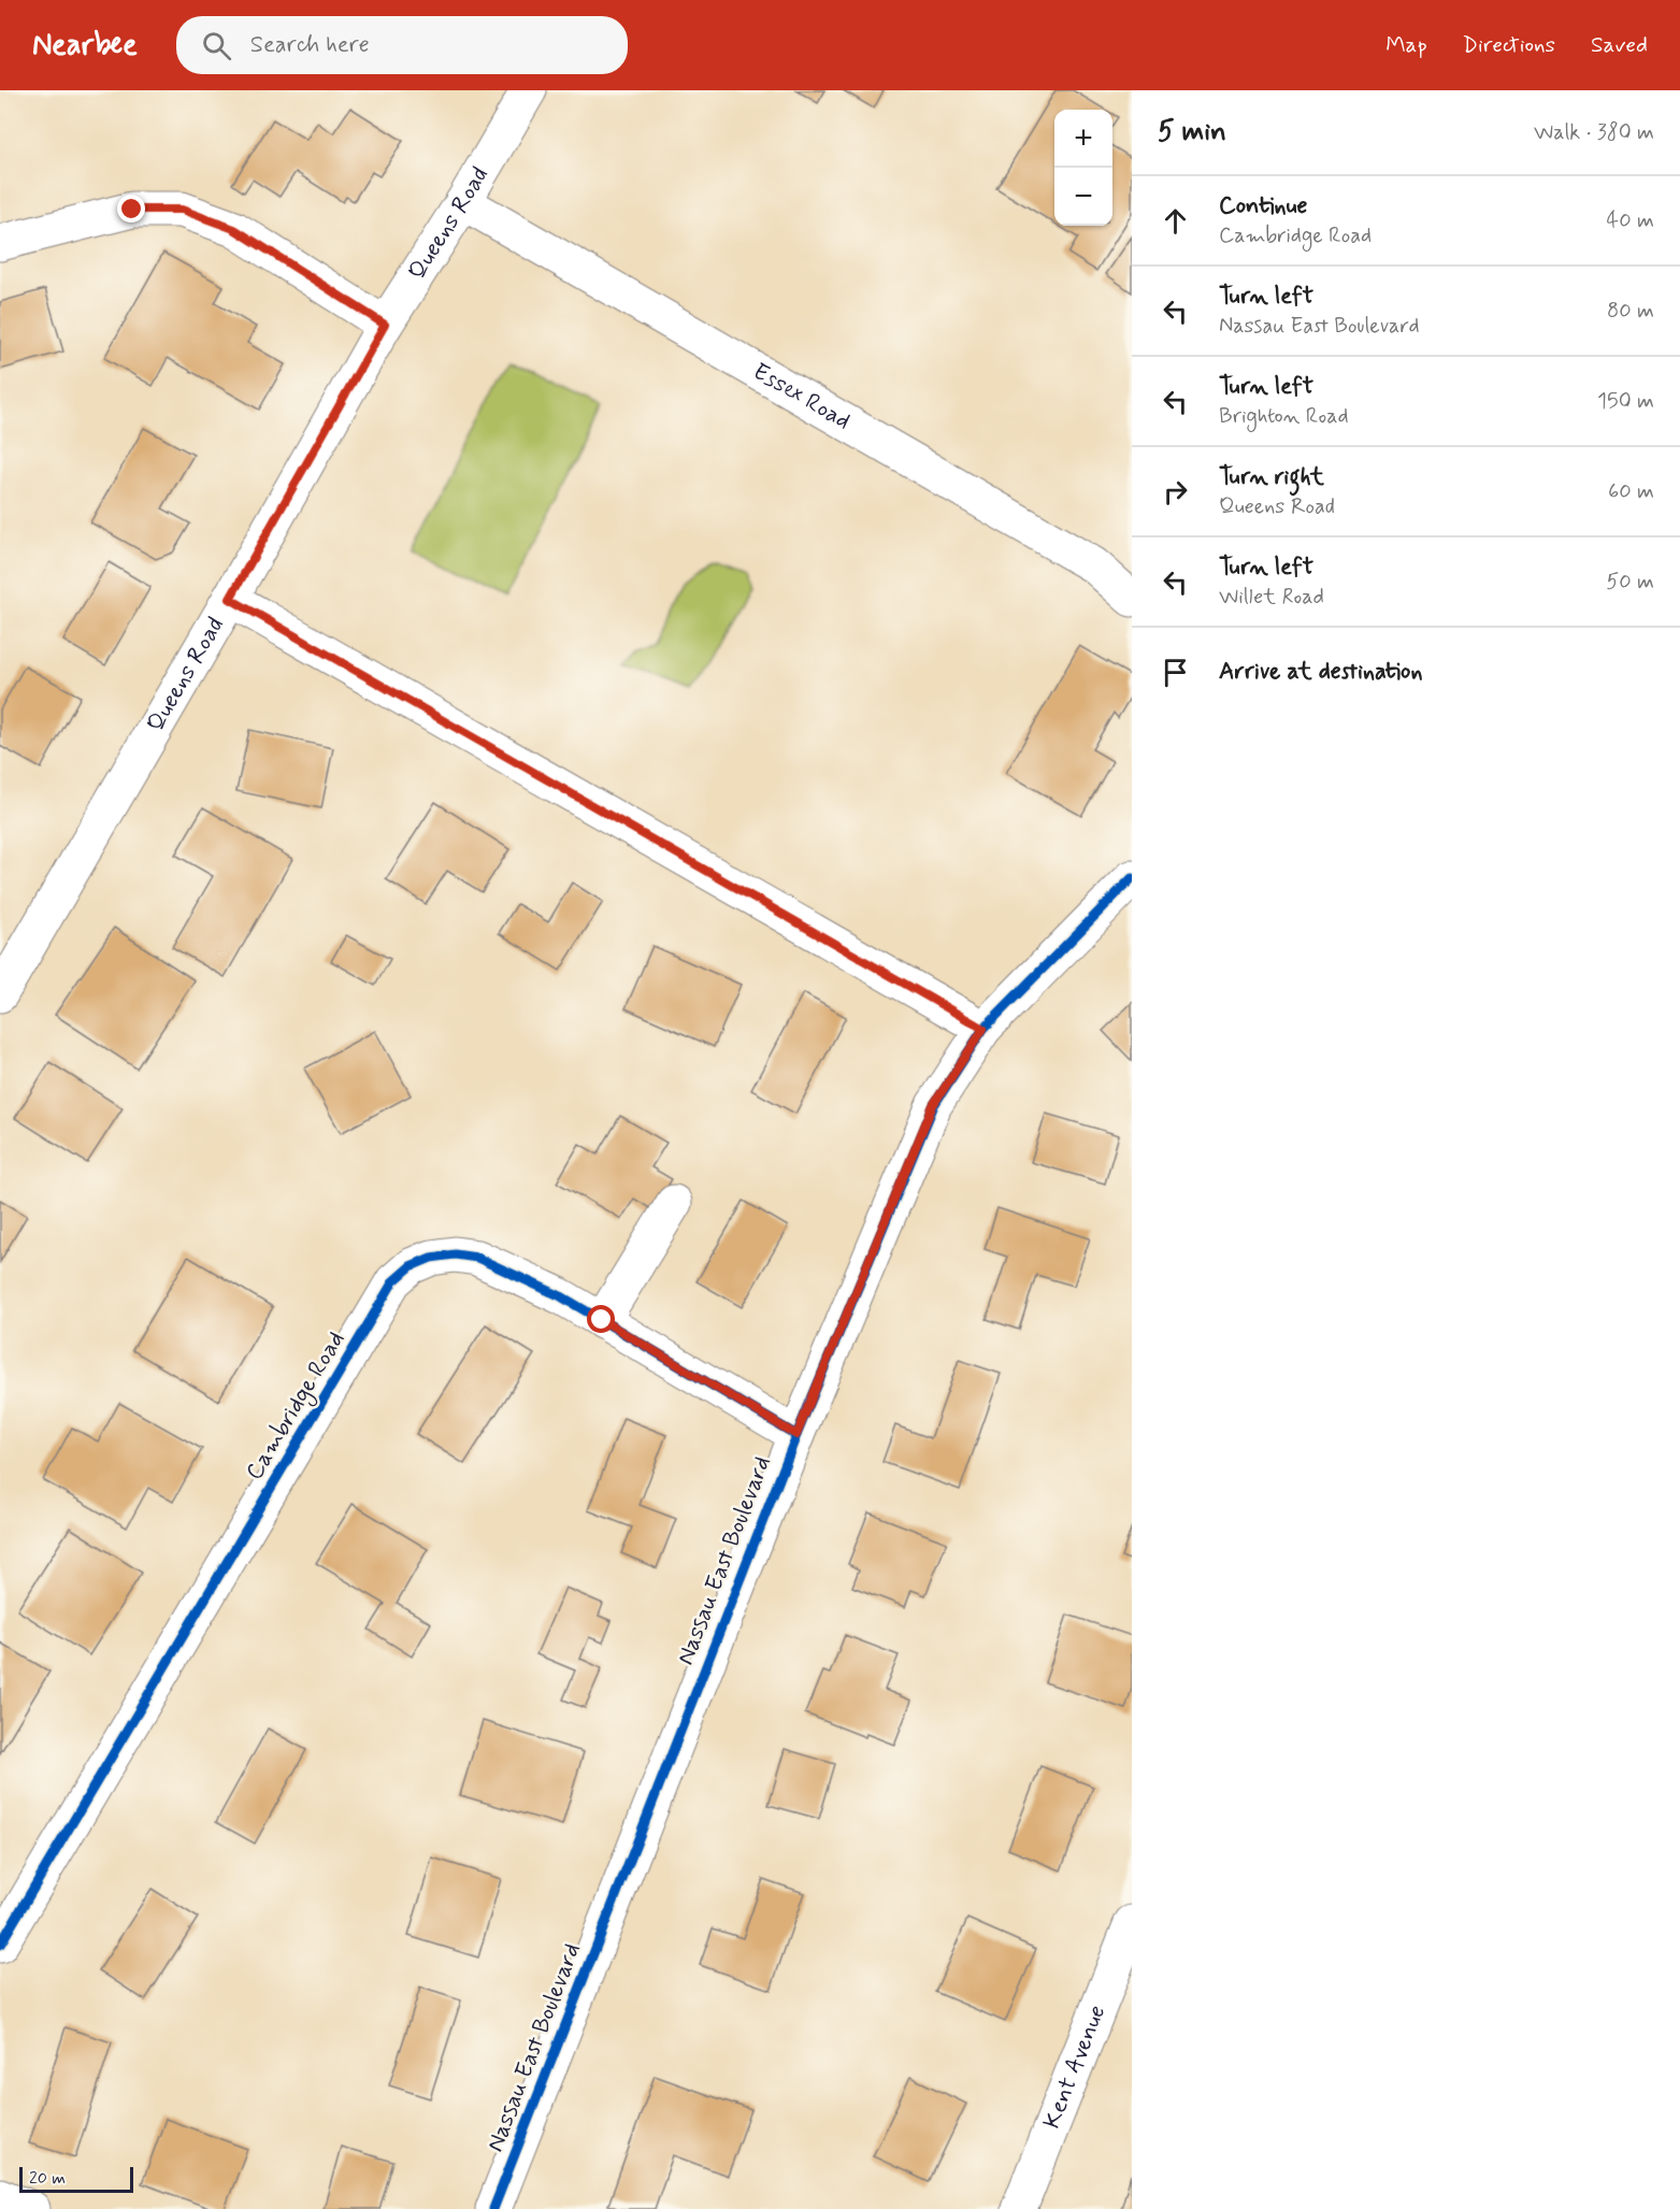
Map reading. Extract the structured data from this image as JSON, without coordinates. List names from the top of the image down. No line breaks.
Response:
{"streets":{"street":["Queens Road","Essex Road","Cambridge Road","Nassau East Boulevard","Kent Avenue"]},"crossings":[["Queens Road","Essex Road"],["Cambridge Road","Nassau East Boulevard"]],"scale_bar":"20 m","page":{"header":"Nearbee","search":"Search here","nav":["Map","Directions","Saved"],"heading":["5 min","Walk · 380 m"],"map_buttons":["+","−"],"list":[["Continue","Cambridge Road","40 m"],["Turn left","Nassau East Boulevard","80 m"],["Turn left","Brighton Road","150 m"],["Turn right","Queens Road","60 m"],["Turn left","Willet Road","50 m"],"Arrive at destination"],"scale":"20 m"}}
